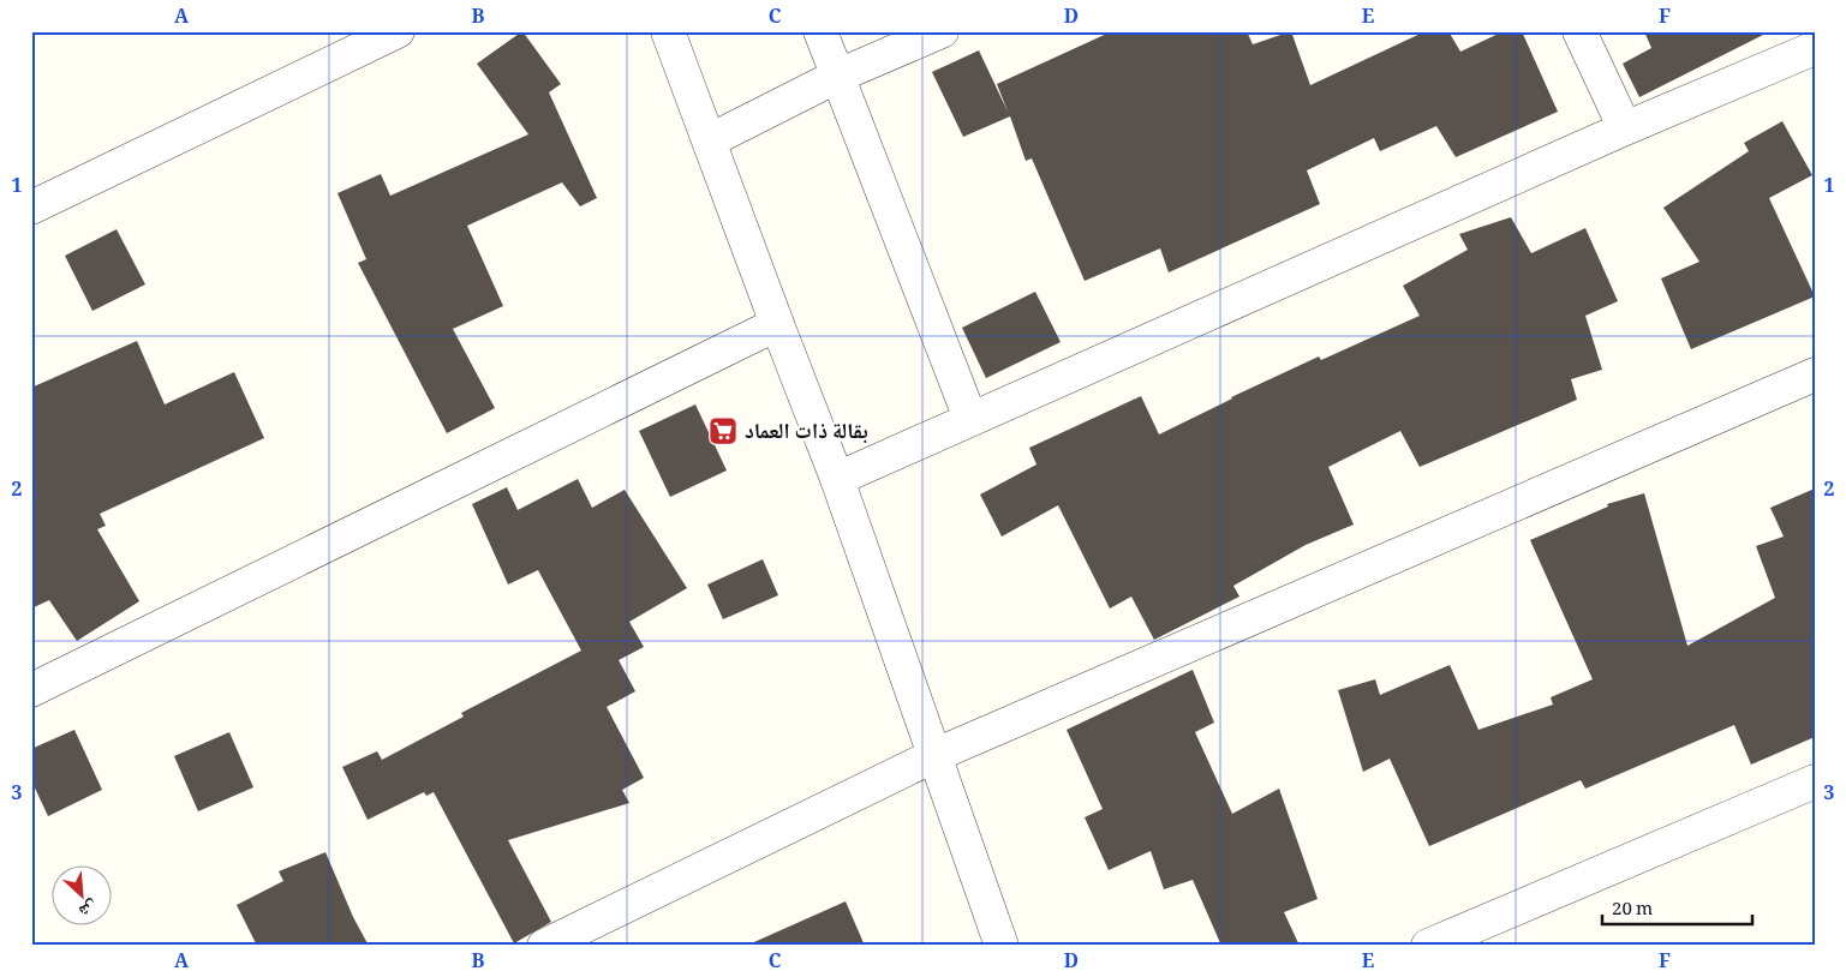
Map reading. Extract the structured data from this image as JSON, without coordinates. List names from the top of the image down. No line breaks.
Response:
{"places":{"supermarket":["بقالة ذات العماد"]},"scale_bar":"20 m","north":"bottom right","grid":{"columns":["A","B","C","D","E","F"],"rows":["1","2","3"]}}
